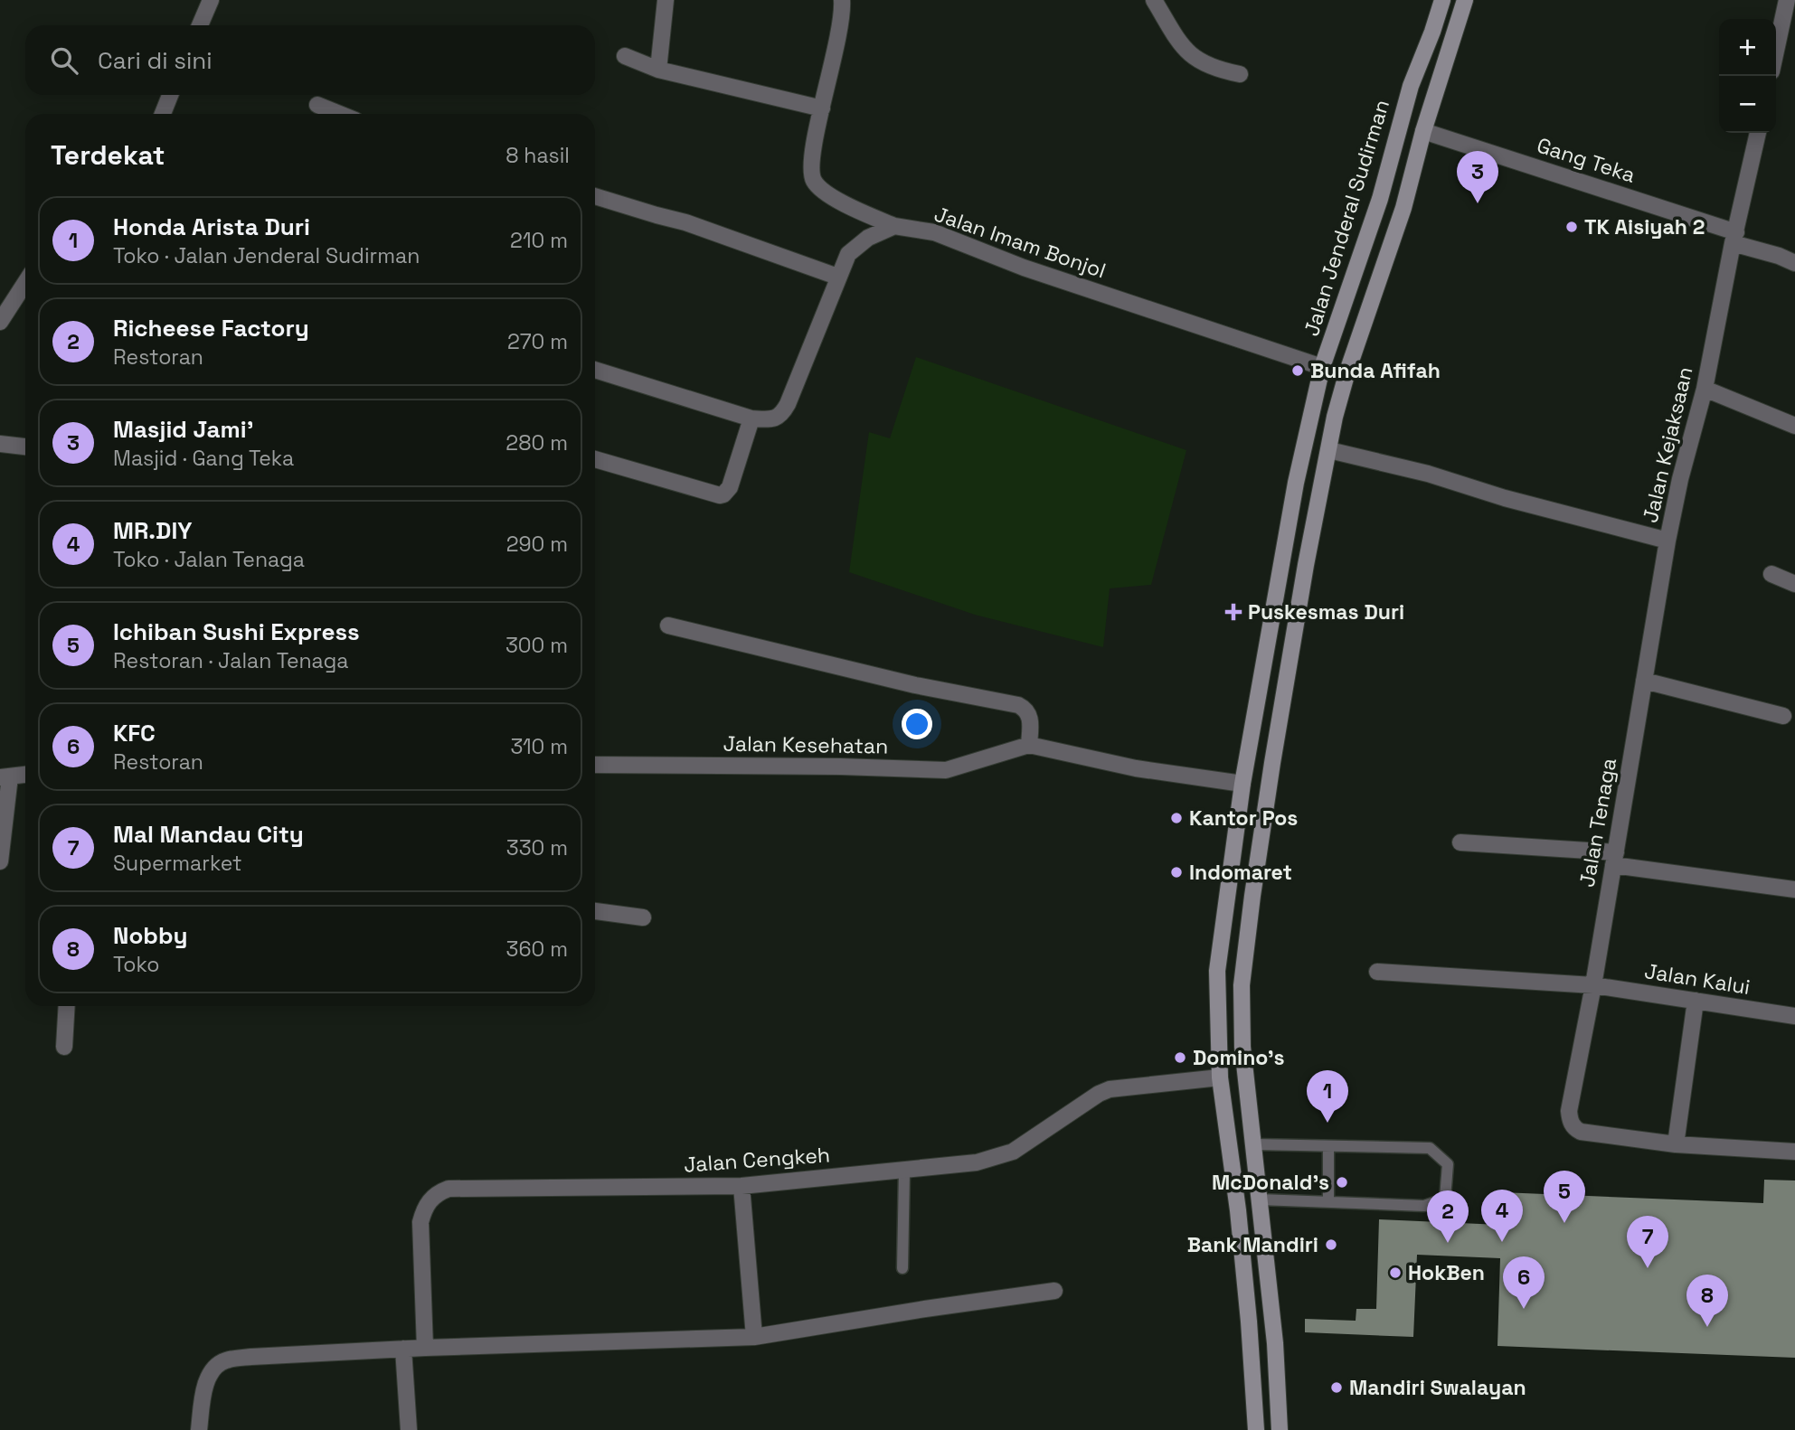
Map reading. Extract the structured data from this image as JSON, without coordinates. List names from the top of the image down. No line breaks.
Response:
{"streets":{"street":["Gang Teka","Jalan Jenderal Sudirman","Jalan Imam Bonjol","Jalan Kejaksaan","Jalan Kesehatan","Jalan Tenaga","Jalan Kalui","Jalan Cengkeh"]},"crossings":[["Gang Teka","Jalan Kejaksaan"],["Jalan Jenderal Sudirman","Jalan Imam Bonjol"],["Jalan Jenderal Sudirman","Jalan Kesehatan"],["Jalan Jenderal Sudirman","Jalan Cengkeh"],["Jalan Kejaksaan","Jalan Tenaga"],["Jalan Tenaga","Jalan Kalui"]],"places":{"other":["TK Aisiyah 2","Bunda Afifah","Kantor Pos","Indomaret","Domino's","McDonald's","Bank Mandiri","HokBen","Mandiri Swalayan"],"health":["Puskesmas Duri"]},"page":{"map_buttons":["+","−"],"search":"Cari di sini","heading":["Terdekat","8 hasil"],"pins":["3","1","5","4","2","7","6","8"],"list":[{"mark":"1","name":"Honda Arista Duri","note":"Toko · Jalan Jenderal Sudirman","value":"210 m"},{"mark":"2","name":"Richeese Factory","note":"Restoran","value":"270 m"},{"mark":"3","name":"Masjid Jami'","note":"Masjid · Gang Teka","value":"280 m"},{"mark":"4","name":"MR.DIY","note":"Toko · Jalan Tenaga","value":"290 m"},{"mark":"5","name":"Ichiban Sushi Express","note":"Restoran · Jalan Tenaga","value":"300 m"},{"mark":"6","name":"KFC","note":"Restoran","value":"310 m"},{"mark":"7","name":"Mal Mandau City","note":"Supermarket","value":"330 m"},{"mark":"8","name":"Nobby","note":"Toko","value":"360 m"}]}}
